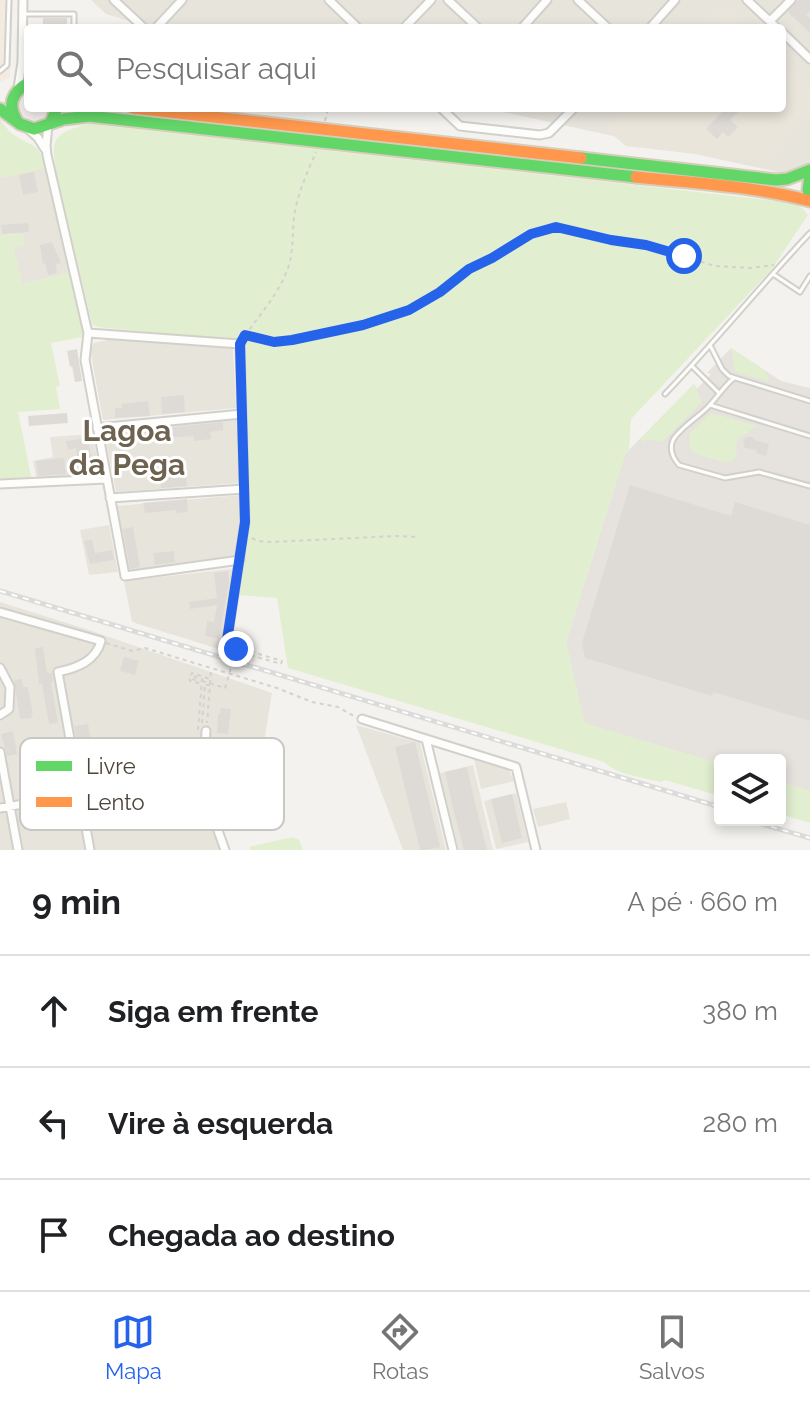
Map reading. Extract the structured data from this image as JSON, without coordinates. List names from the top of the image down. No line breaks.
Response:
{"districts":["Lagoa da Pega"],"legend":["Livre","Lento"],"page":{"search":"Pesquisar aqui","heading":["9 min","A pé · 660 m"],"list":[["Siga em frente","380 m"],["Vire à esquerda","280 m"],"Chegada ao destino"],"nav":["Mapa","Rotas","Salvos"]}}
